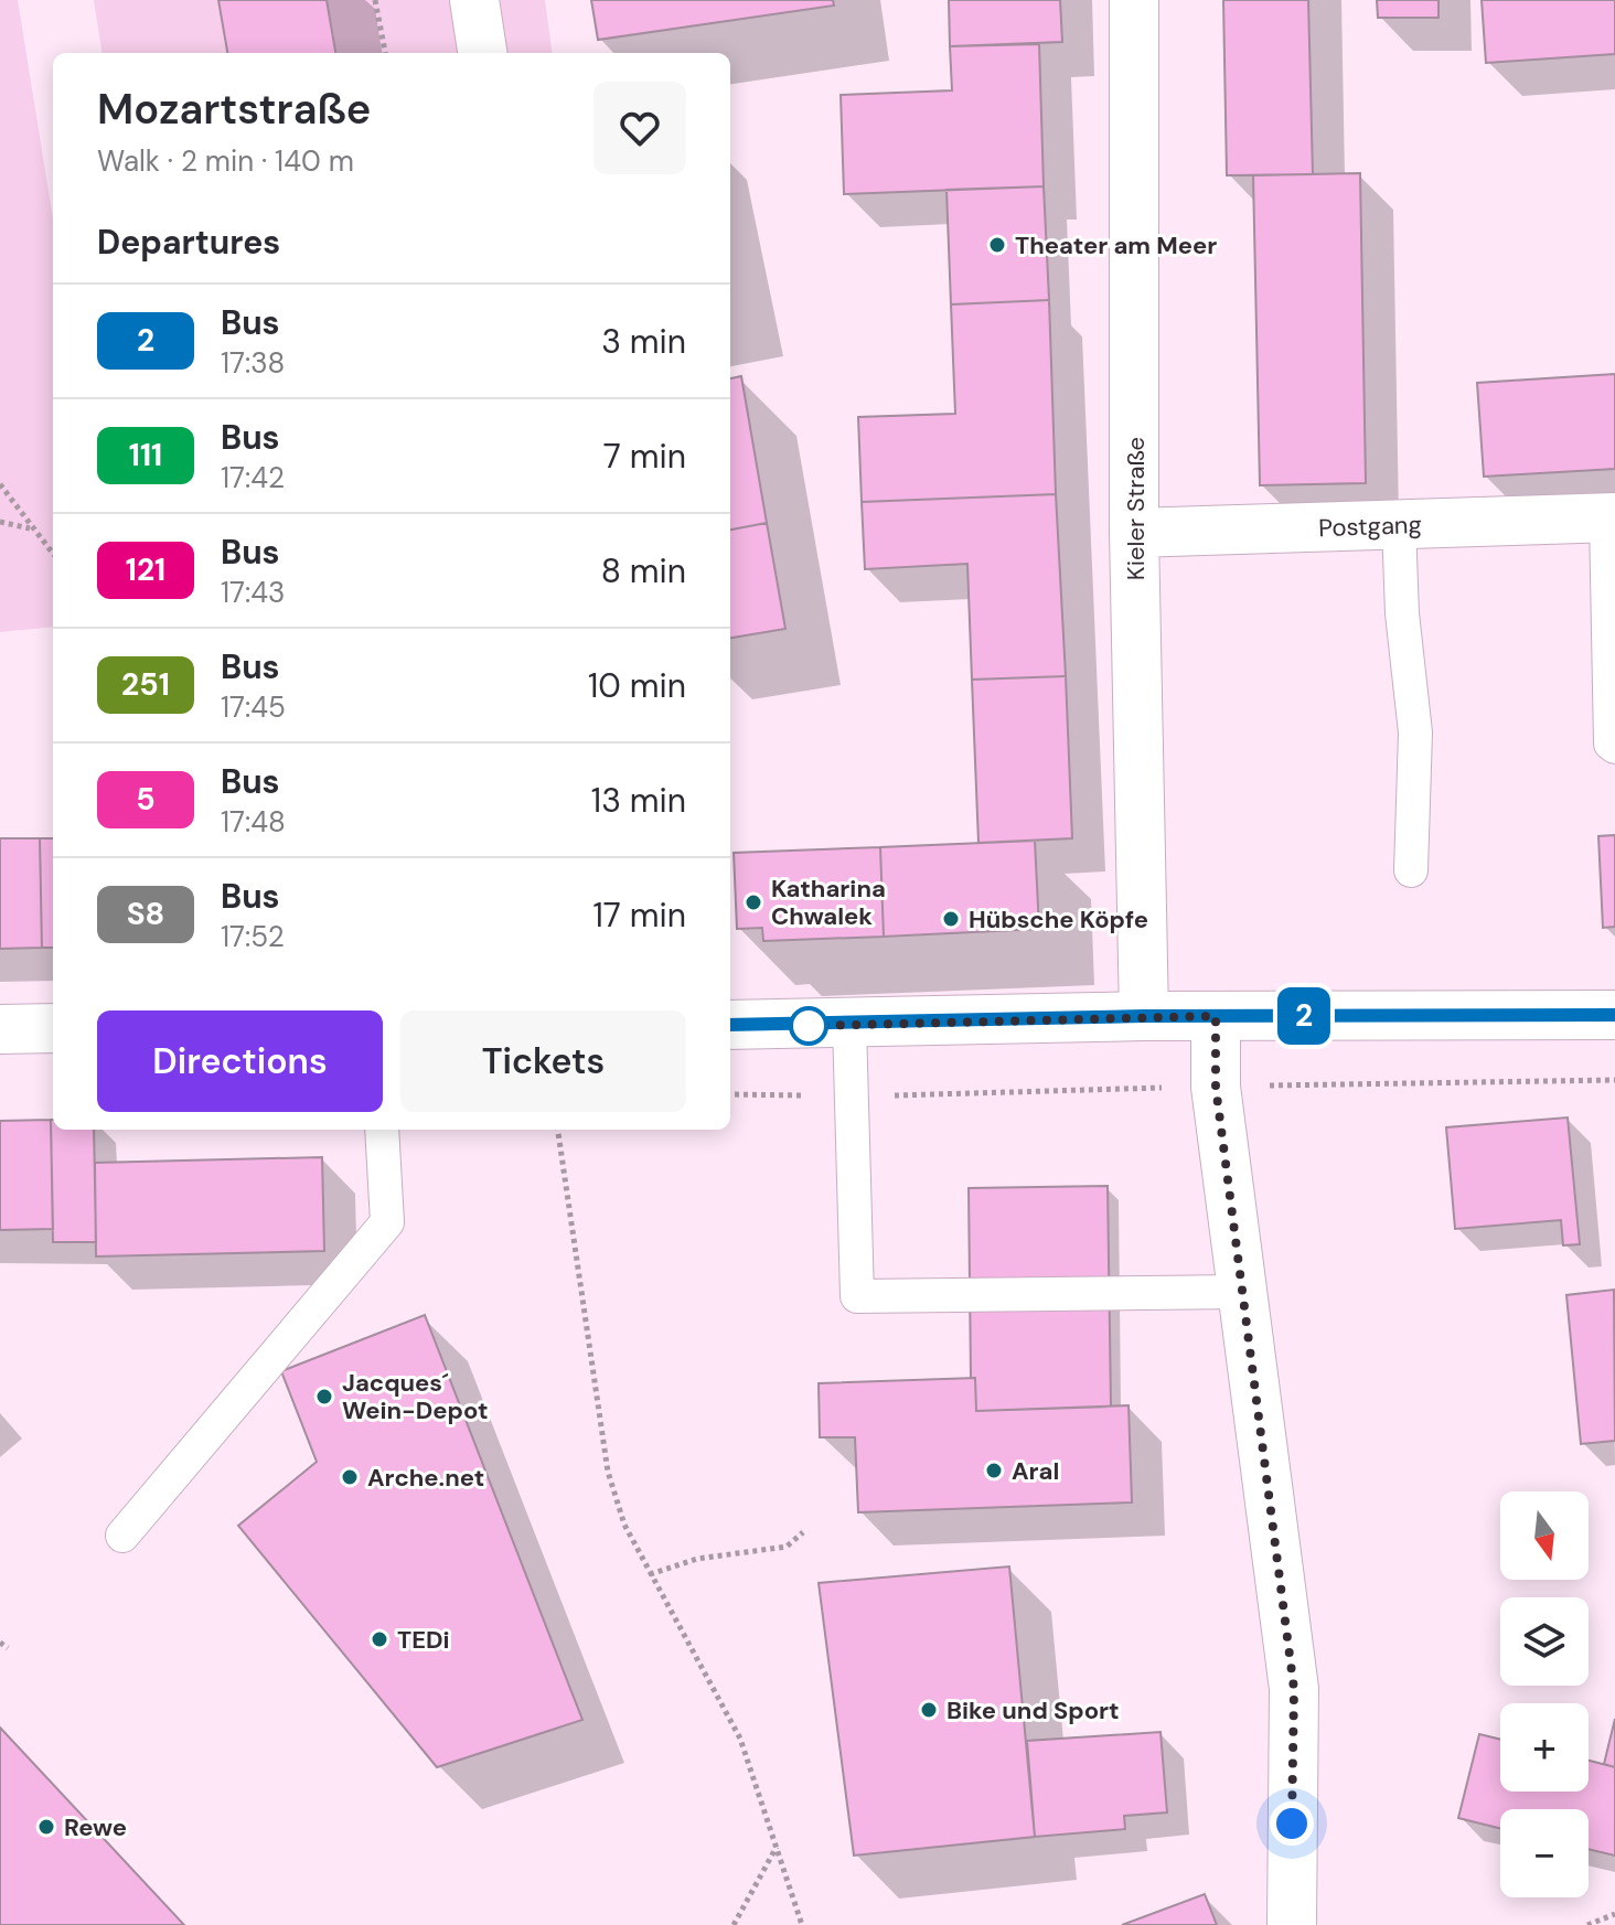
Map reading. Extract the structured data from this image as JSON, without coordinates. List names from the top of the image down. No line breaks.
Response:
{"streets":{"street":["Kieler Straße","Postgang"]},"crossings":[["Kieler Straße","Postgang"]],"places":["Theater am Meer","Katharina Chwalek","Hübsche Köpfe","Jacques´ Wein-Depot","Aral","Arche.net","TEDi","Bike und Sport","Rewe"],"lines":["bus line 2"],"north":"bottom","page":{"on_map":"2","heading":[["Mozartstraße","Walk · 2 min · 140 m"],"Departures"],"list":[{"mark":"2","name":"Bus","note":"17:38","value":"3 min"},{"mark":"111","name":"Bus","note":"17:42","value":"7 min"},{"mark":"121","name":"Bus","note":"17:43","value":"8 min"},{"mark":"251","name":"Bus","note":"17:45","value":"10 min"},{"mark":"5","name":"Bus","note":"17:48","value":"13 min"},{"mark":"S8","name":"Bus","note":"17:52","value":"17 min"}],"buttons":["Directions","Tickets"],"map_buttons":["+","−"]}}
